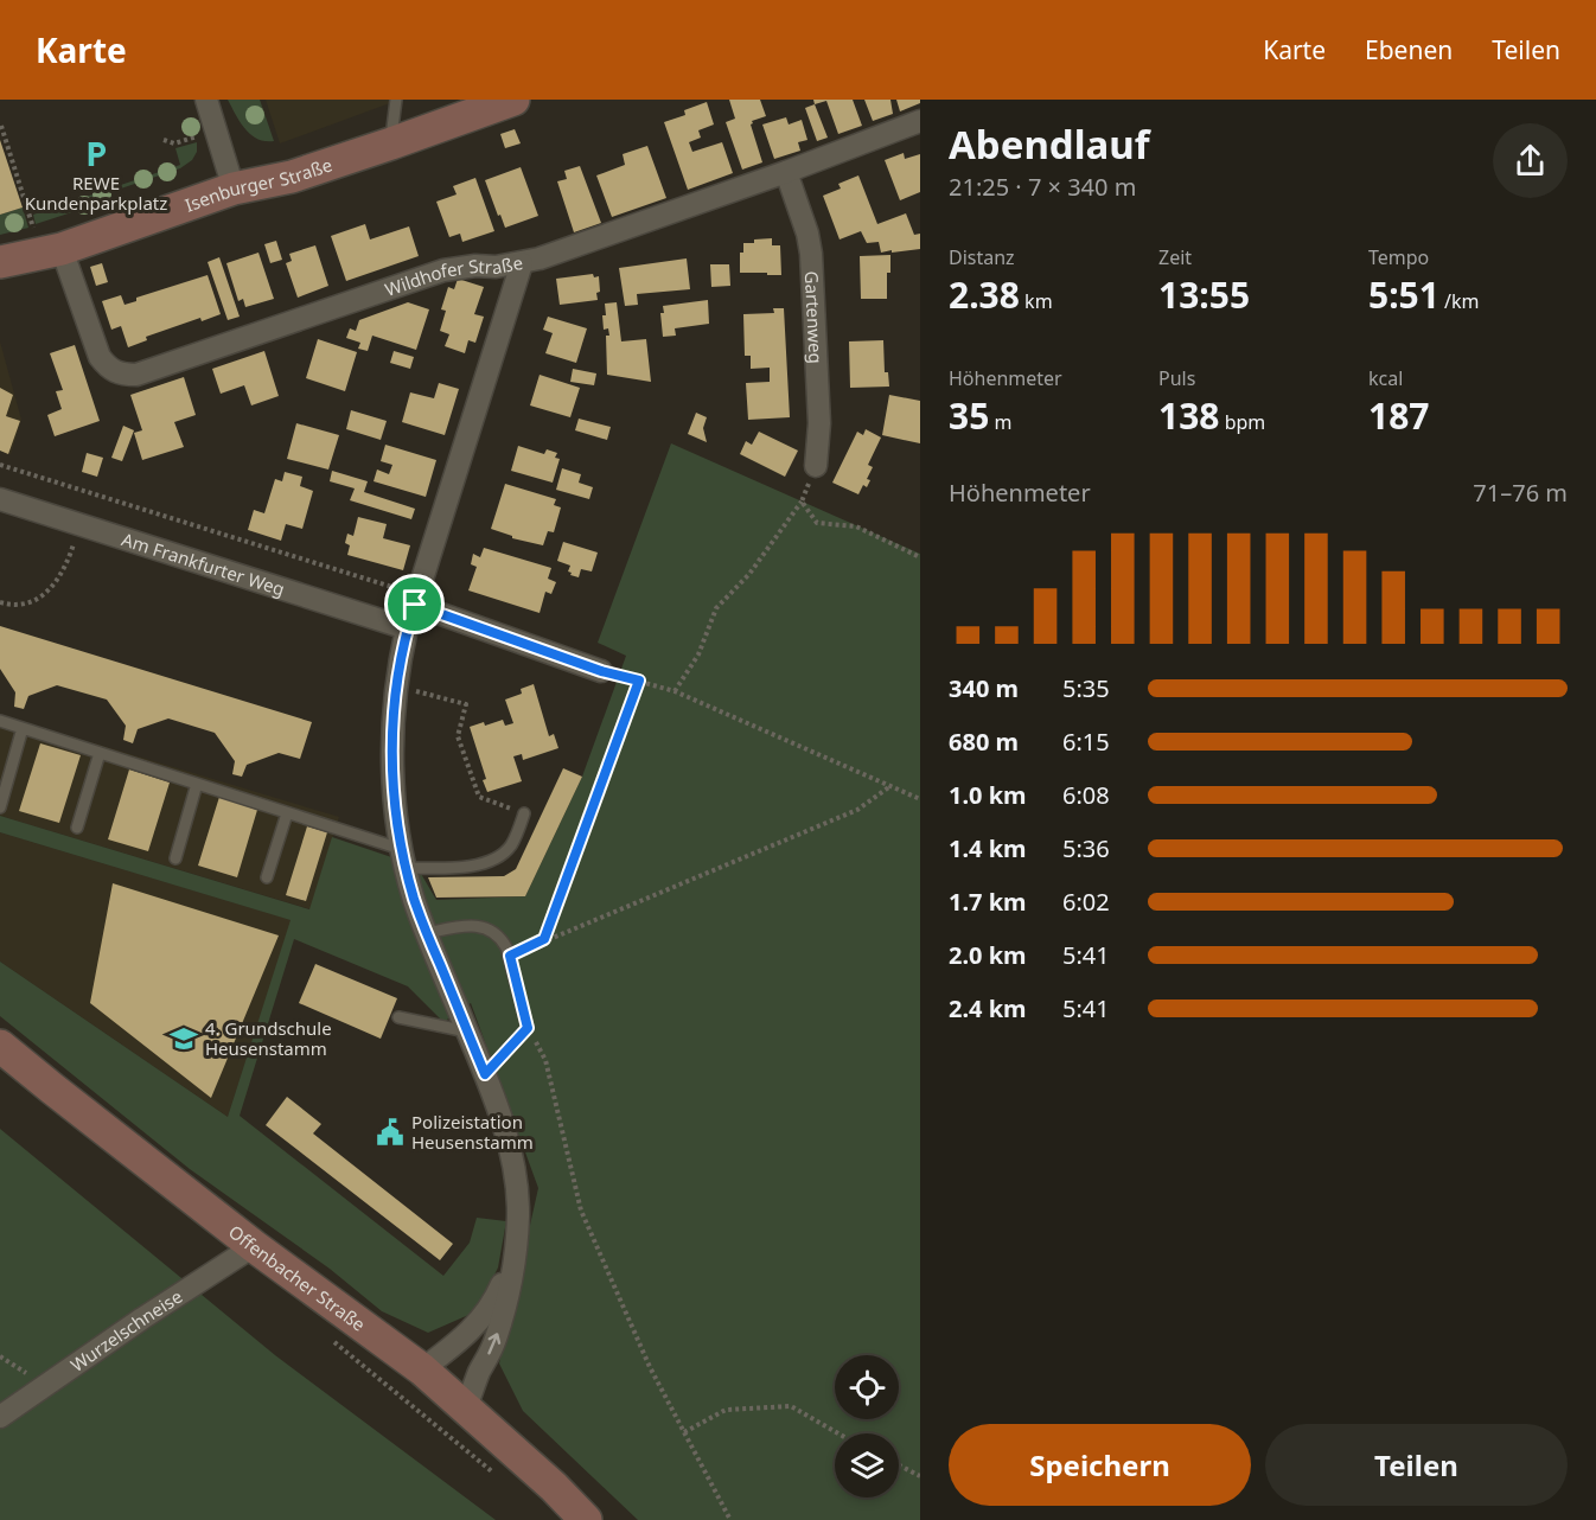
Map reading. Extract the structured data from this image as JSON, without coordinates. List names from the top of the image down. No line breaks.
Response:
{"streets":{"main road":["Isenburger Straße","Offenbacher Straße"],"street":["Wildhofer Straße","Gartenweg","Am Frankfurter Weg","Wurzelschneise"]},"crossings":[["Isenburger Straße","Wildhofer Straße"],["Wildhofer Straße","Gartenweg"],["Offenbacher Straße","Wurzelschneise"]],"places":{"parking":["REWE Kundenparkplatz"],"school or university":["4. Grundschule Heusenstamm"],"public building":["Polizeistation Heusenstamm"]},"page":{"header":"Karte","nav":["Karte","Ebenen","Teilen"],"heading":["Abendlauf","21:25 · 7 × 340 m"],"stats":[["Distanz","2.38 km"],["Zeit","13:55"],["Tempo","5:51 /km"],["Höhenmeter","35 m"],["Puls","138 bpm"],["kcal","187"]],"chart":["Höhenmeter","71–76 m"],"list":[{"name":"340 m","note":"5:35"},{"name":"680 m","note":"6:15"},{"name":"1.0 km","note":"6:08"},{"name":"1.4 km","note":"5:36"},{"name":"1.7 km","note":"6:02"},{"name":"2.0 km","note":"5:41"},{"name":"2.4 km","note":"5:41"}],"buttons":["Speichern","Teilen"]}}
